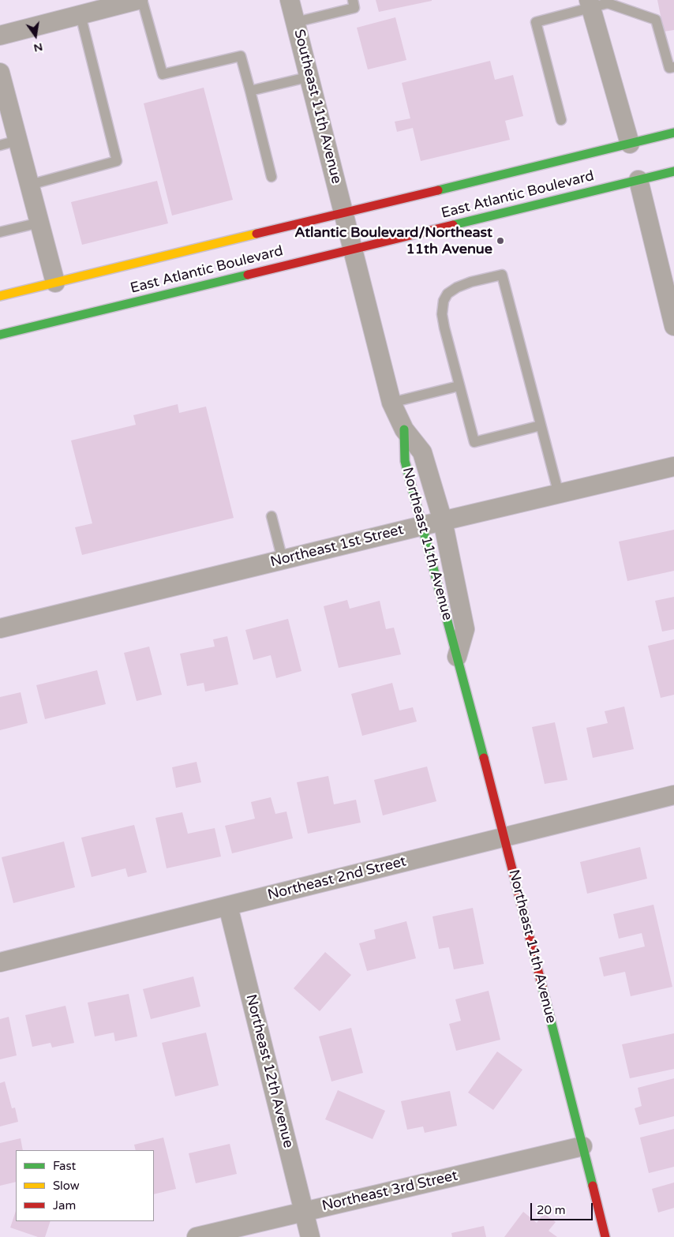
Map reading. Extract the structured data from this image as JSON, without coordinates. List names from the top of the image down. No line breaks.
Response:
{"streets":{"main road":["East Atlantic Boulevard","Northeast 11th Avenue"],"street":["Southeast 11th Avenue","Northeast 1st Street","Northeast 2nd Street","Northeast 12th Avenue","Northeast 3rd Street"]},"crossings":[["Southeast 11th Avenue","East Atlantic Boulevard"],["Southeast 11th Avenue","Northeast 11th Avenue"],["East Atlantic Boulevard","Northeast 11th Avenue"],["Northeast 11th Avenue","Northeast 1st Street"],["Northeast 11th Avenue","Northeast 2nd Street"],["Northeast 11th Avenue","Northeast 3rd Street"],["Northeast 2nd Street","Northeast 12th Avenue"],["Northeast 12th Avenue","Northeast 3rd Street"]],"places":["Atlantic Boulevard/Northeast 11th Avenue"],"legend":["Fast","Slow","Jam"],"scale_bar":"20 m","north":"bottom"}
